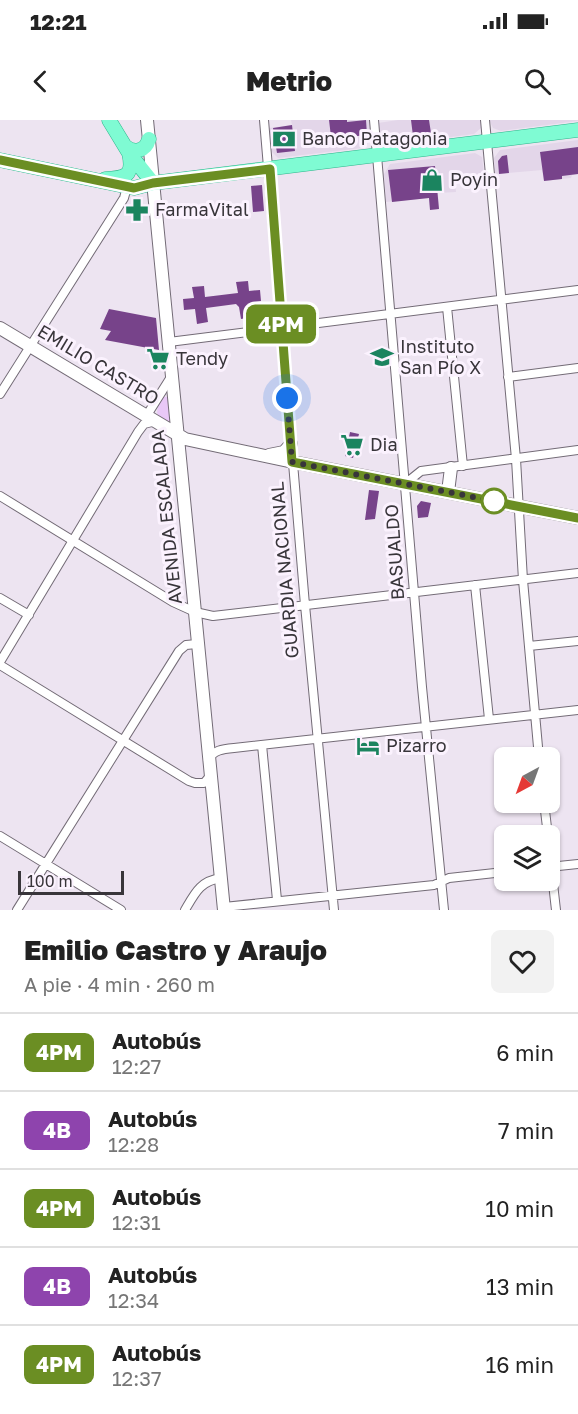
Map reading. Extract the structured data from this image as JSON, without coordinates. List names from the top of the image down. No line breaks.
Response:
{"streets":{"street":["EMILIO CASTRO","AVENIDA ESCALADA","BASUALDO","GUARDIA NACIONAL"]},"crossings":[["EMILIO CASTRO","AVENIDA ESCALADA"],["EMILIO CASTRO","BASUALDO"],["EMILIO CASTRO","GUARDIA NACIONAL"]],"places":{"bank":["Banco Patagonia"],"shop":["Poyin"],"pharmacy":["FarmaVital"],"school or university":["Instituto San Pío X"],"supermarket":["Tendy","Dia"],"hotel":["Pizarro"]},"lines":["bus line 4PM"],"scale_bar":"100 m","north":"bottom left","page":{"status":"12:21","header":"Metrio","on_map":"4PM","scale":"100 m","heading":["Emilio Castro y Araujo","A pie · 4 min · 260 m"],"list":[{"mark":"4PM","name":"Autobús","note":"12:27","value":"6 min"},{"mark":"4B","name":"Autobús","note":"12:28","value":"7 min"},{"mark":"4PM","name":"Autobús","note":"12:31","value":"10 min"},{"mark":"4B","name":"Autobús","note":"12:34","value":"13 min"},{"mark":"4PM","name":"Autobús","note":"12:37","value":"16 min"}]}}
